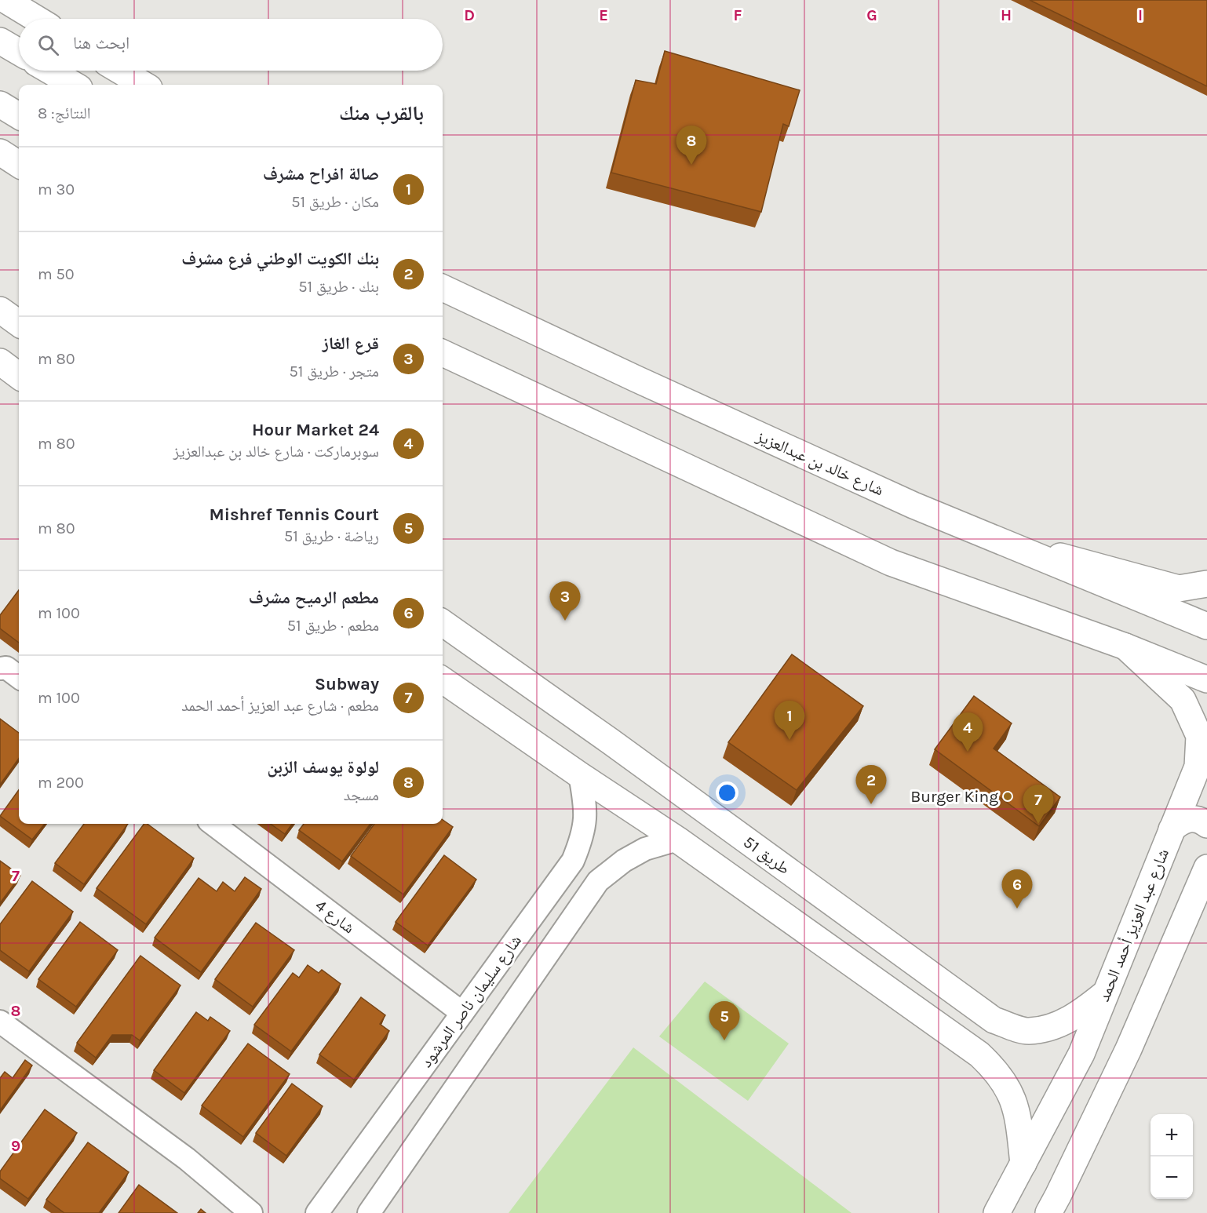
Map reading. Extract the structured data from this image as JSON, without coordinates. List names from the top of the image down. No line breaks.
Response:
{"streets":{"street":["شارع خالد بن عبدالعزيز","طريق 51","شارع 4","شارع عبد العزيز أحمد الحمد","شارع سليمان ناصر المرشود"]},"crossings":[["طريق 51","شارع عبد العزيز أحمد الحمد"],["شارع 4","شارع سليمان ناصر المرشود"]],"places":["Burger King"],"page":{"search":"ابحث هنا","heading":["بالقرب منك","النتائج: 8"],"pins":["8","3","1","4","2","7","6","5"],"list":[{"mark":"1","name":"صالة افراح مشرف","note":"مكان · طريق 51","value":"30 m"},{"mark":"2","name":"بنك الكويت الوطني فرع مشرف","note":"بنك · طريق 51","value":"50 m"},{"mark":"3","name":"قرع الغاز","note":"متجر · طريق 51","value":"80 m"},{"mark":"4","name":"24 Hour Market","note":"سوبرماركت · شارع خالد بن عبدالعزيز","value":"80 m"},{"mark":"5","name":"Mishref Tennis Court","note":"رياضة · طريق 51","value":"80 m"},{"mark":"6","name":"مطعم الرميح مشرف","note":"مطعم · طريق 51","value":"100 m"},{"mark":"7","name":"Subway","note":"مطعم · شارع عبد العزيز أحمد الحمد","value":"100 m"},{"mark":"8","name":"لولوة يوسف الزبن","note":"مسجد","value":"200 m"}],"map_buttons":["+","−"]},"grid":{"columns":["D","E","F","G","H","I"],"rows":["7","8","9"]}}
